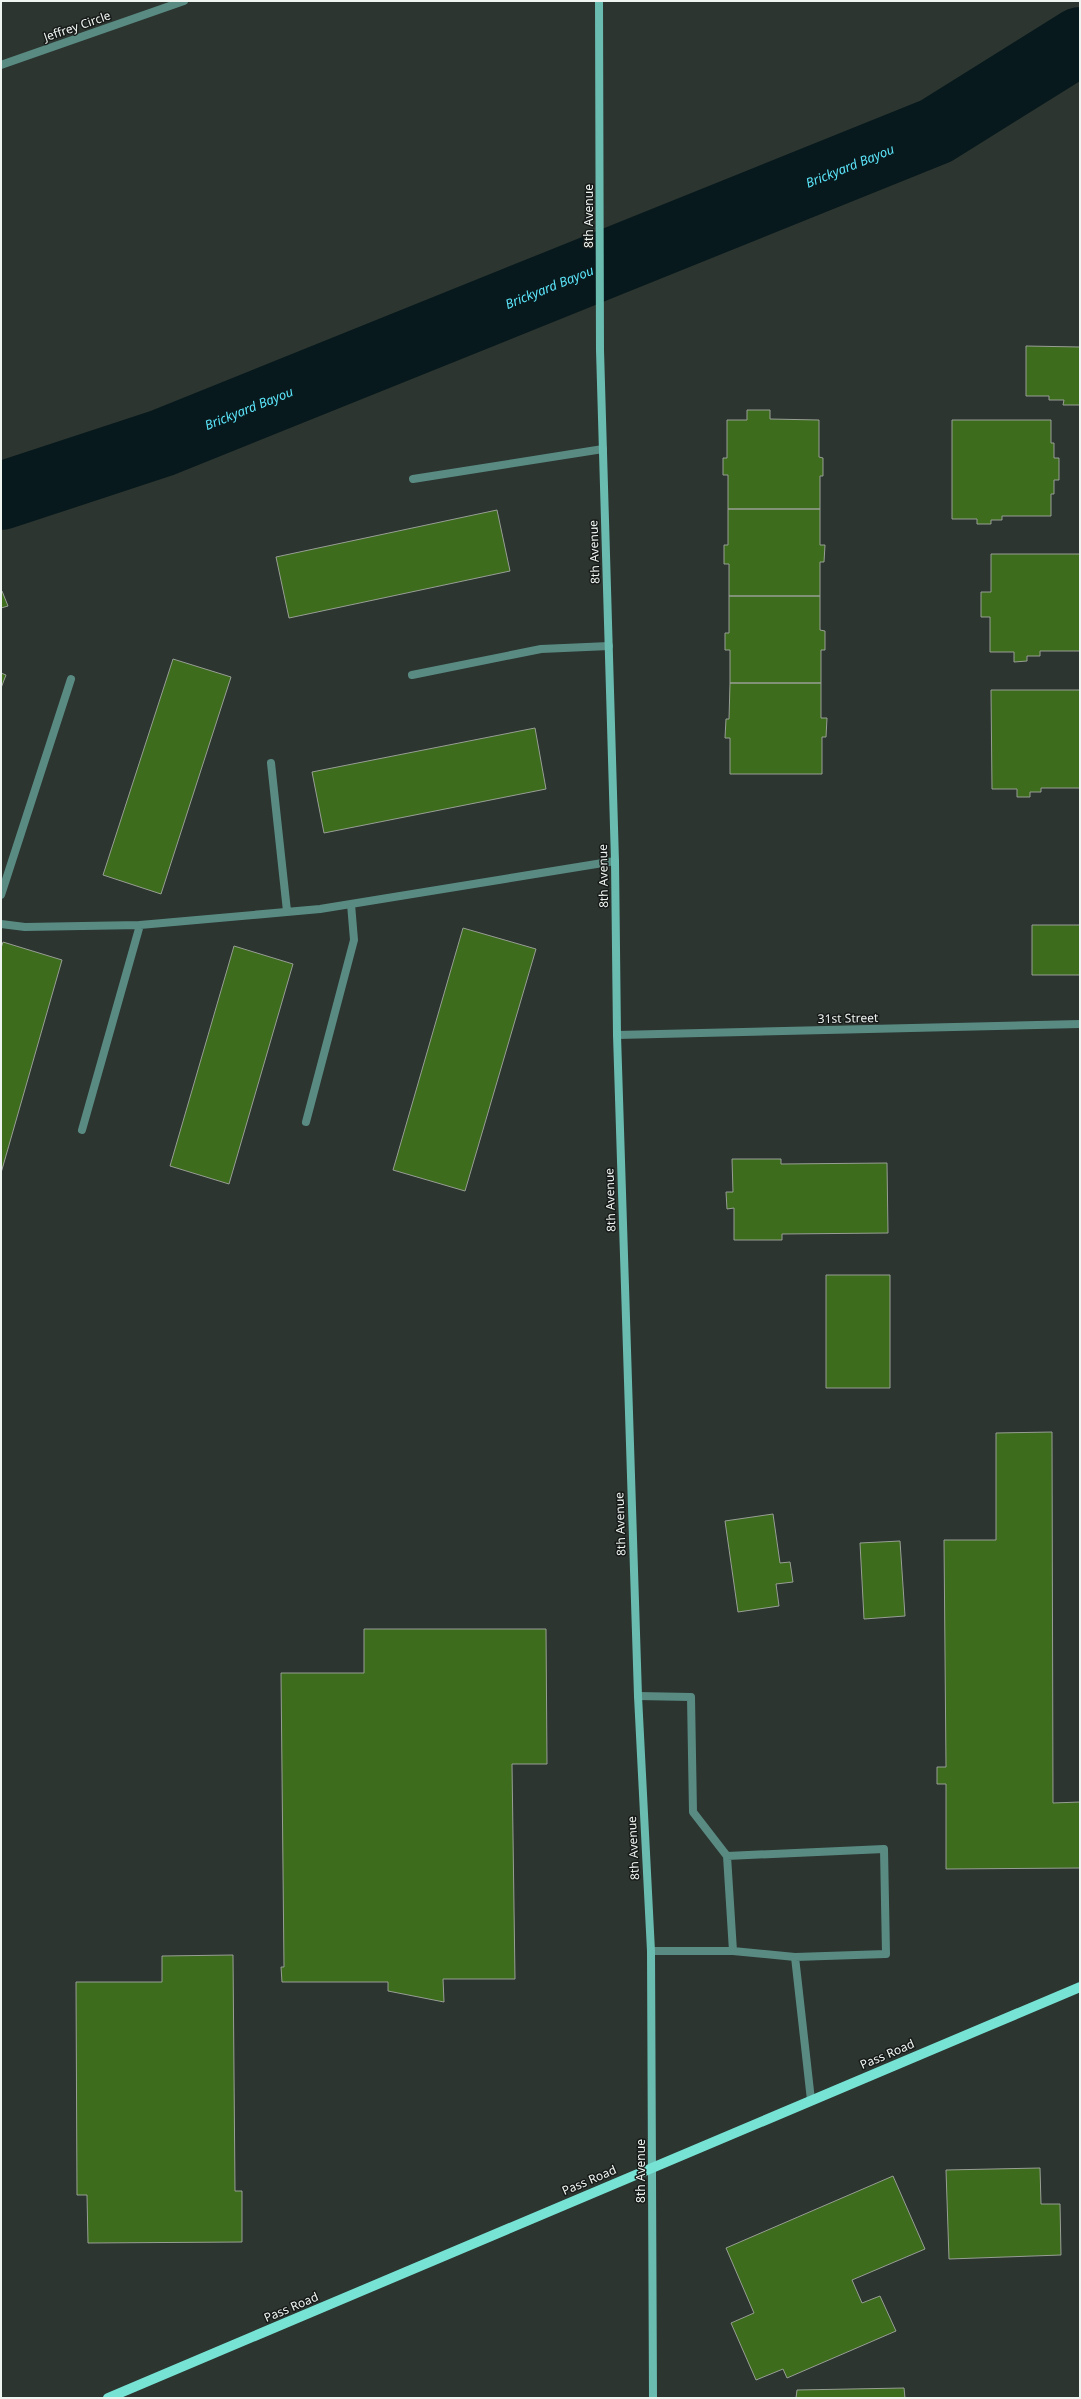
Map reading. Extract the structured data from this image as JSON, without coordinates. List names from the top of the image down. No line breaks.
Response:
{"streets":{"main road":["Pass Road"],"street":["Jeffrey Circle","8th Avenue","31st Street"]},"crossings":[["8th Avenue","31st Street"],["8th Avenue","Pass Road"]],"water":["Brickyard Bayou"]}
